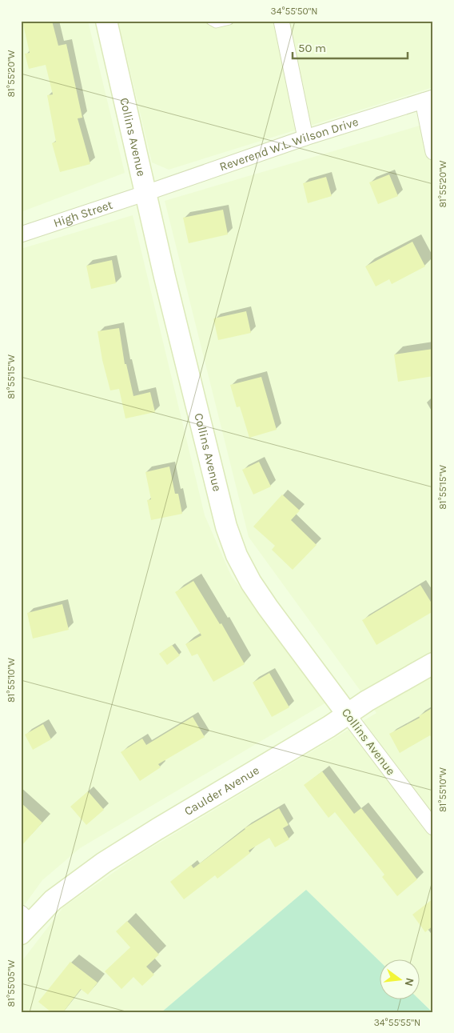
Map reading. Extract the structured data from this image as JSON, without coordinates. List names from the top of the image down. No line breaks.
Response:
{"streets":{"street":["Collins Avenue","Reverend W.L. Wilson Drive","High Street","Caulder Avenue"]},"crossings":[["Collins Avenue","Reverend W.L. Wilson Drive"],["Collins Avenue","High Street"],["Collins Avenue","Caulder Avenue"],["Reverend W.L. Wilson Drive","High Street"]],"scale_bar":"50 m","north":"right","coordinates":["34°55'50\"N","81°55'20\"W","81°55'15\"W","81°55'10\"W","81°55'05\"W","34°55'55\"N"]}
